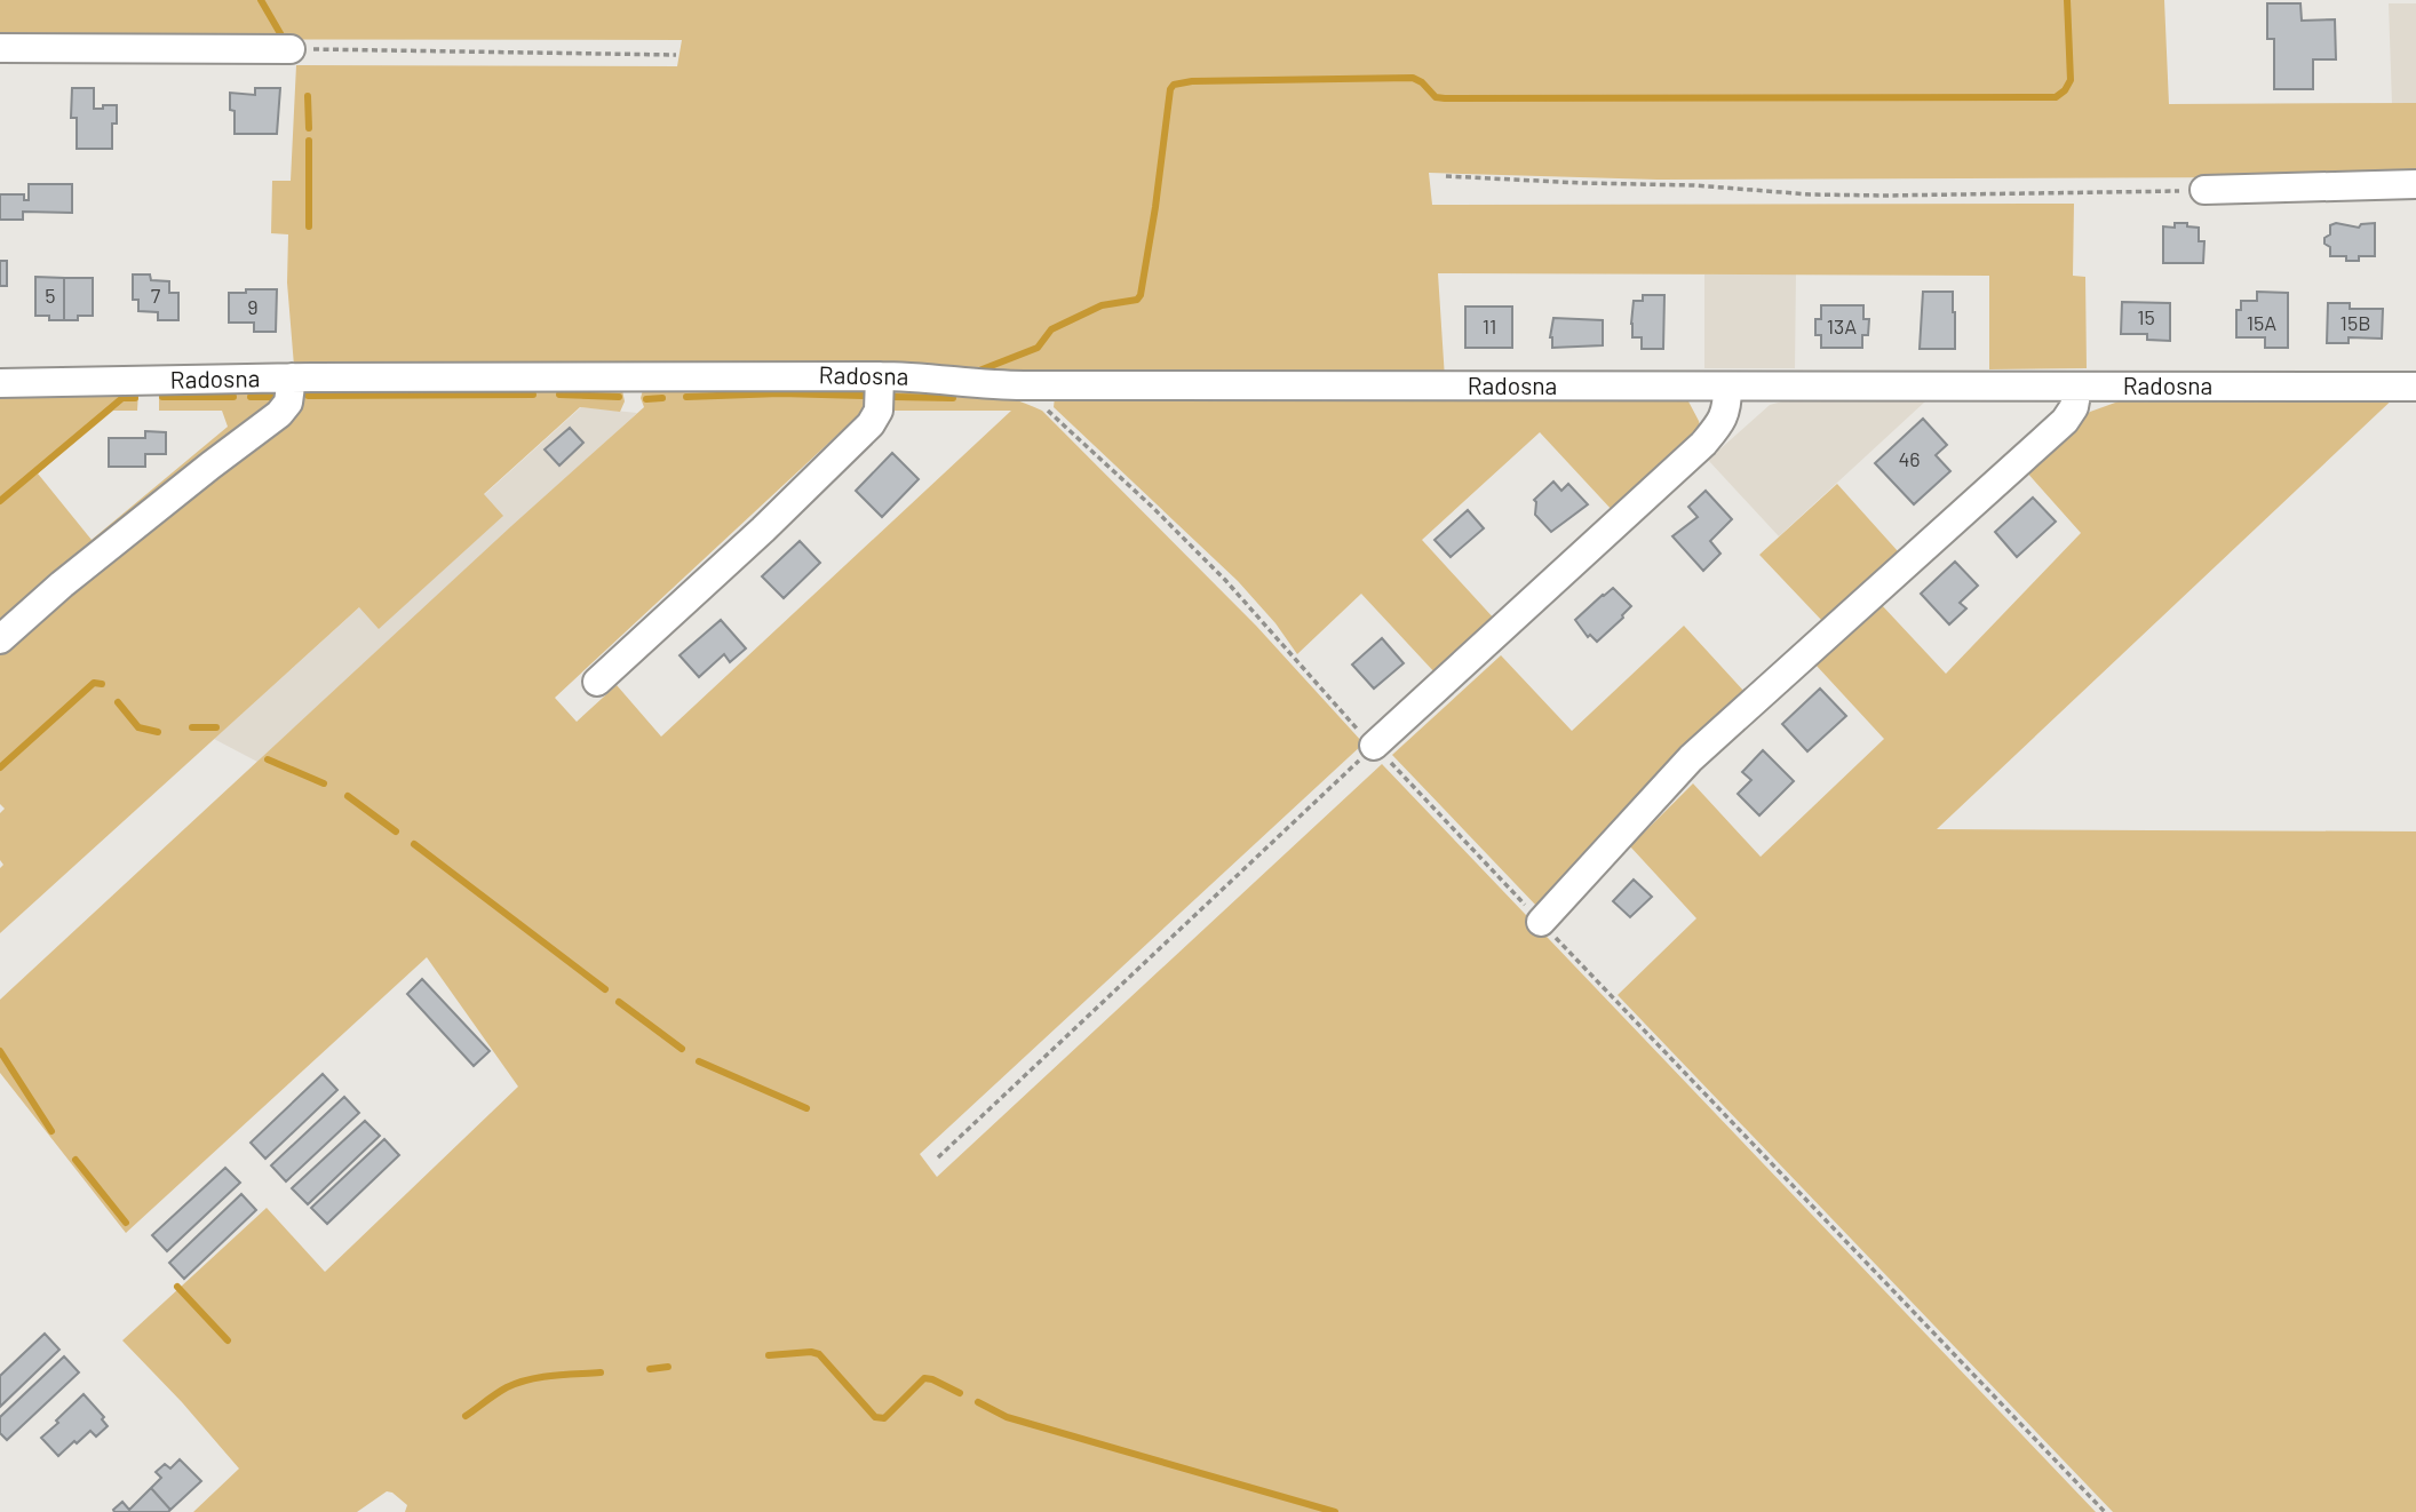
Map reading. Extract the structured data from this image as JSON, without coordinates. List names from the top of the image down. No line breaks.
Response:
{"streets":{"street":["Radosna"]},"house_numbers":["5","7","9","15","15A","15B","11","13A","46"]}
